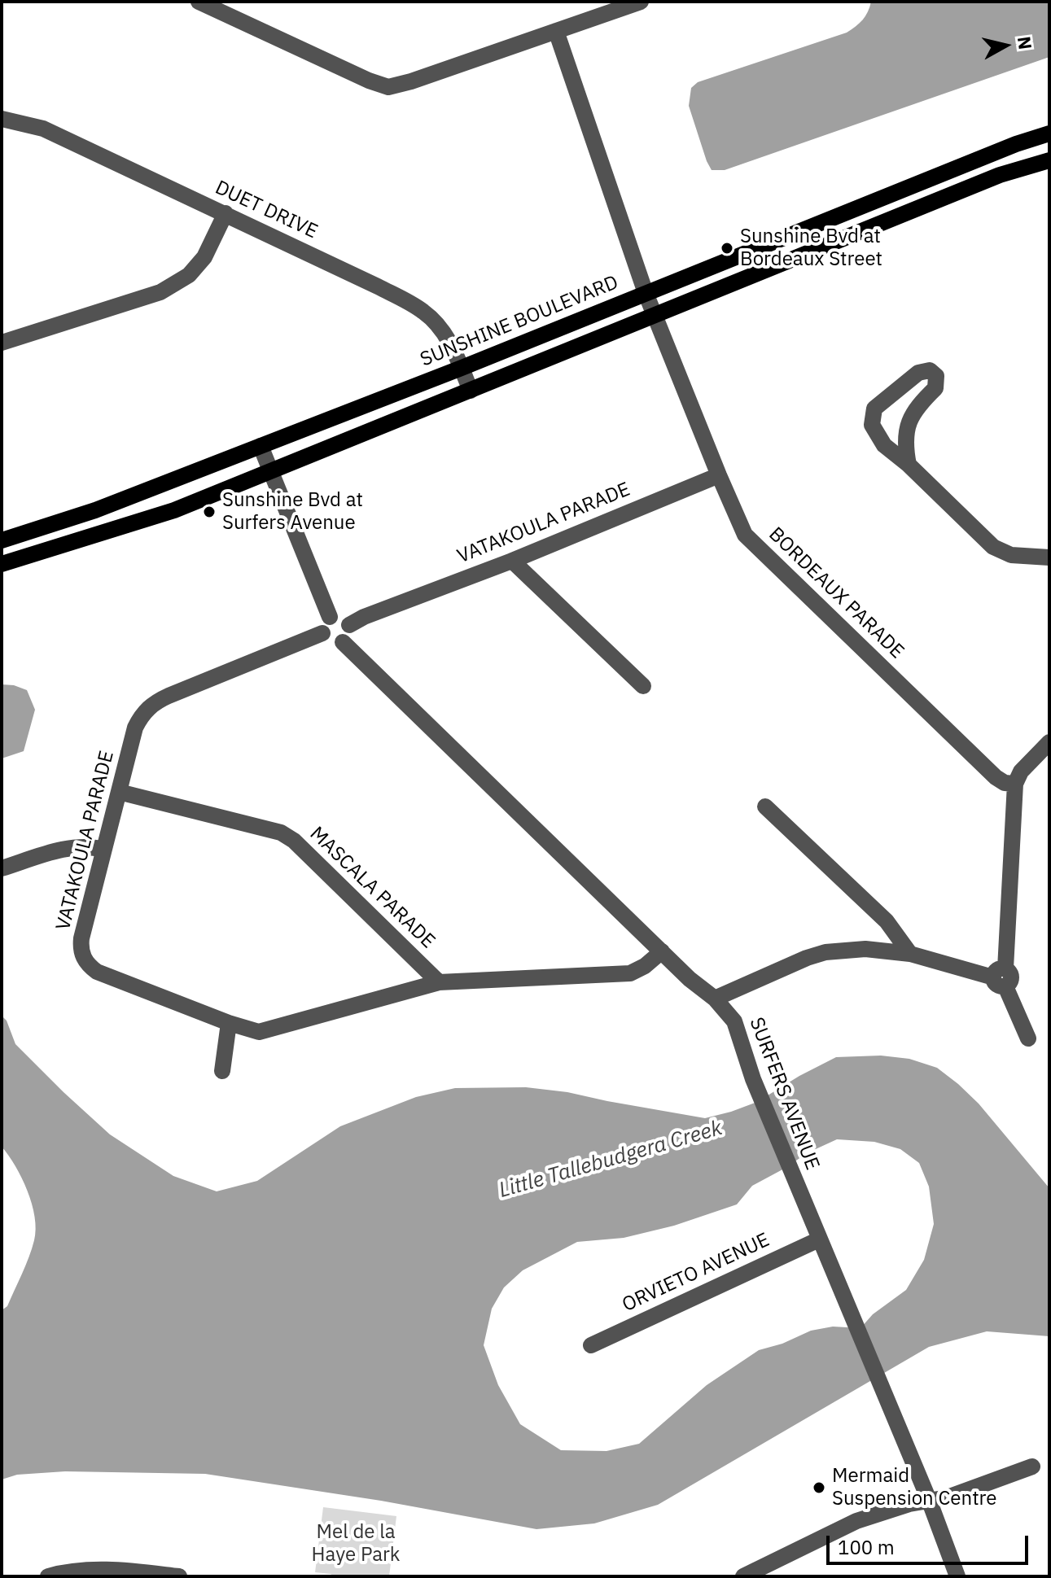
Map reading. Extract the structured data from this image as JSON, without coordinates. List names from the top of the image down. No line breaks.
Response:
{"streets":{"main road":["SUNSHINE BOULEVARD"],"street":["DUET DRIVE","VATAKOULA PARADE","BORDEAUX PARADE","MASCALA PARADE","SURFERS AVENUE","ORVIETO AVENUE"]},"crossings":[["DUET DRIVE","SUNSHINE BOULEVARD"],["SUNSHINE BOULEVARD","BORDEAUX PARADE"],["VATAKOULA PARADE","BORDEAUX PARADE"],["VATAKOULA PARADE","MASCALA PARADE"],["VATAKOULA PARADE","SURFERS AVENUE"],["SURFERS AVENUE","ORVIETO AVENUE"]],"water":["Little Tallebudgera Creek"],"parks":["Mel de la Haye Park"],"places":["Sunshine Bvd at Bordeaux Street","Sunshine Bvd at Surfers Avenue","Mermaid Suspension Centre"],"scale_bar":"100 m","north":"right"}
